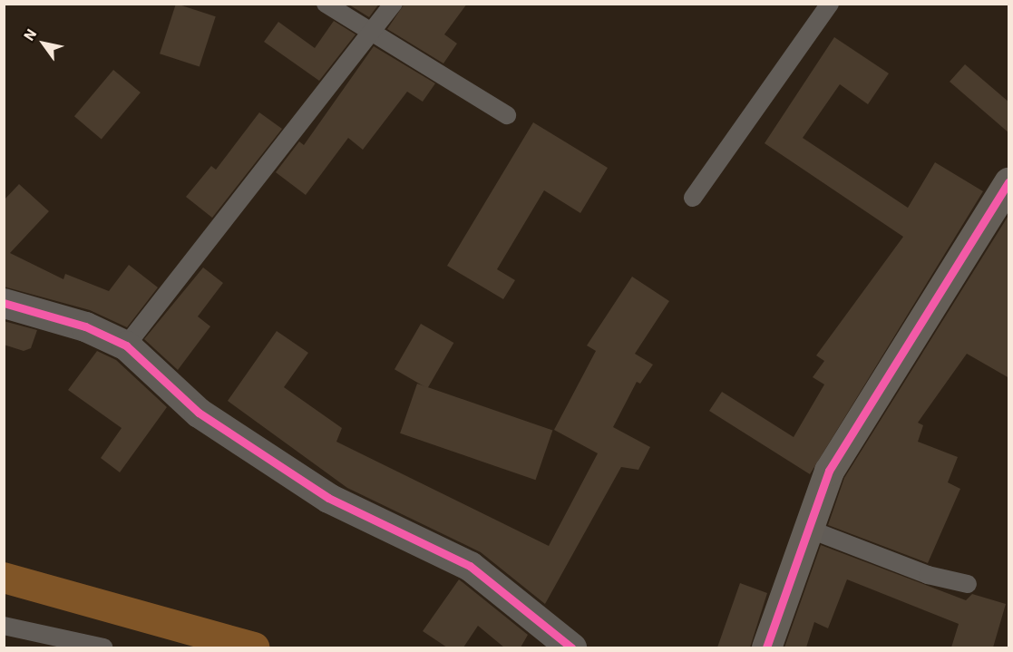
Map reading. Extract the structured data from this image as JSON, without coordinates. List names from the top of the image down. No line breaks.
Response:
{"north":"top left"}
